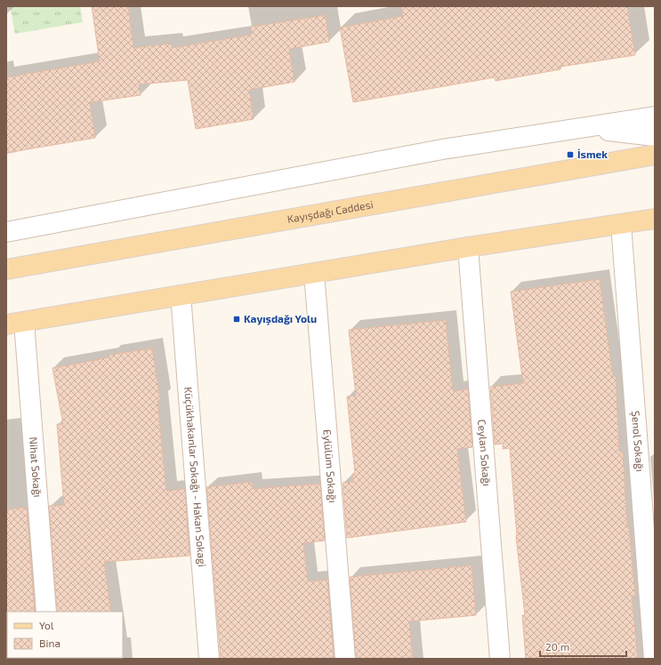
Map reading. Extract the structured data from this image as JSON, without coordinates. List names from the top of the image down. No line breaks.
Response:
{"streets":{"main road":["Kayışdağı Caddesi"],"street":["Şenol Sokağı","Ceylan Sokağı","Eylülüm Sokağı","Nihat Sokağı","Küçükhakanlar Sokağı - Hakan Sokagi"]},"places":{"transit":["İsmek","Kayışdağı Yolu"]},"legend":["Yol","Bina"],"scale_bar":"20 m"}
